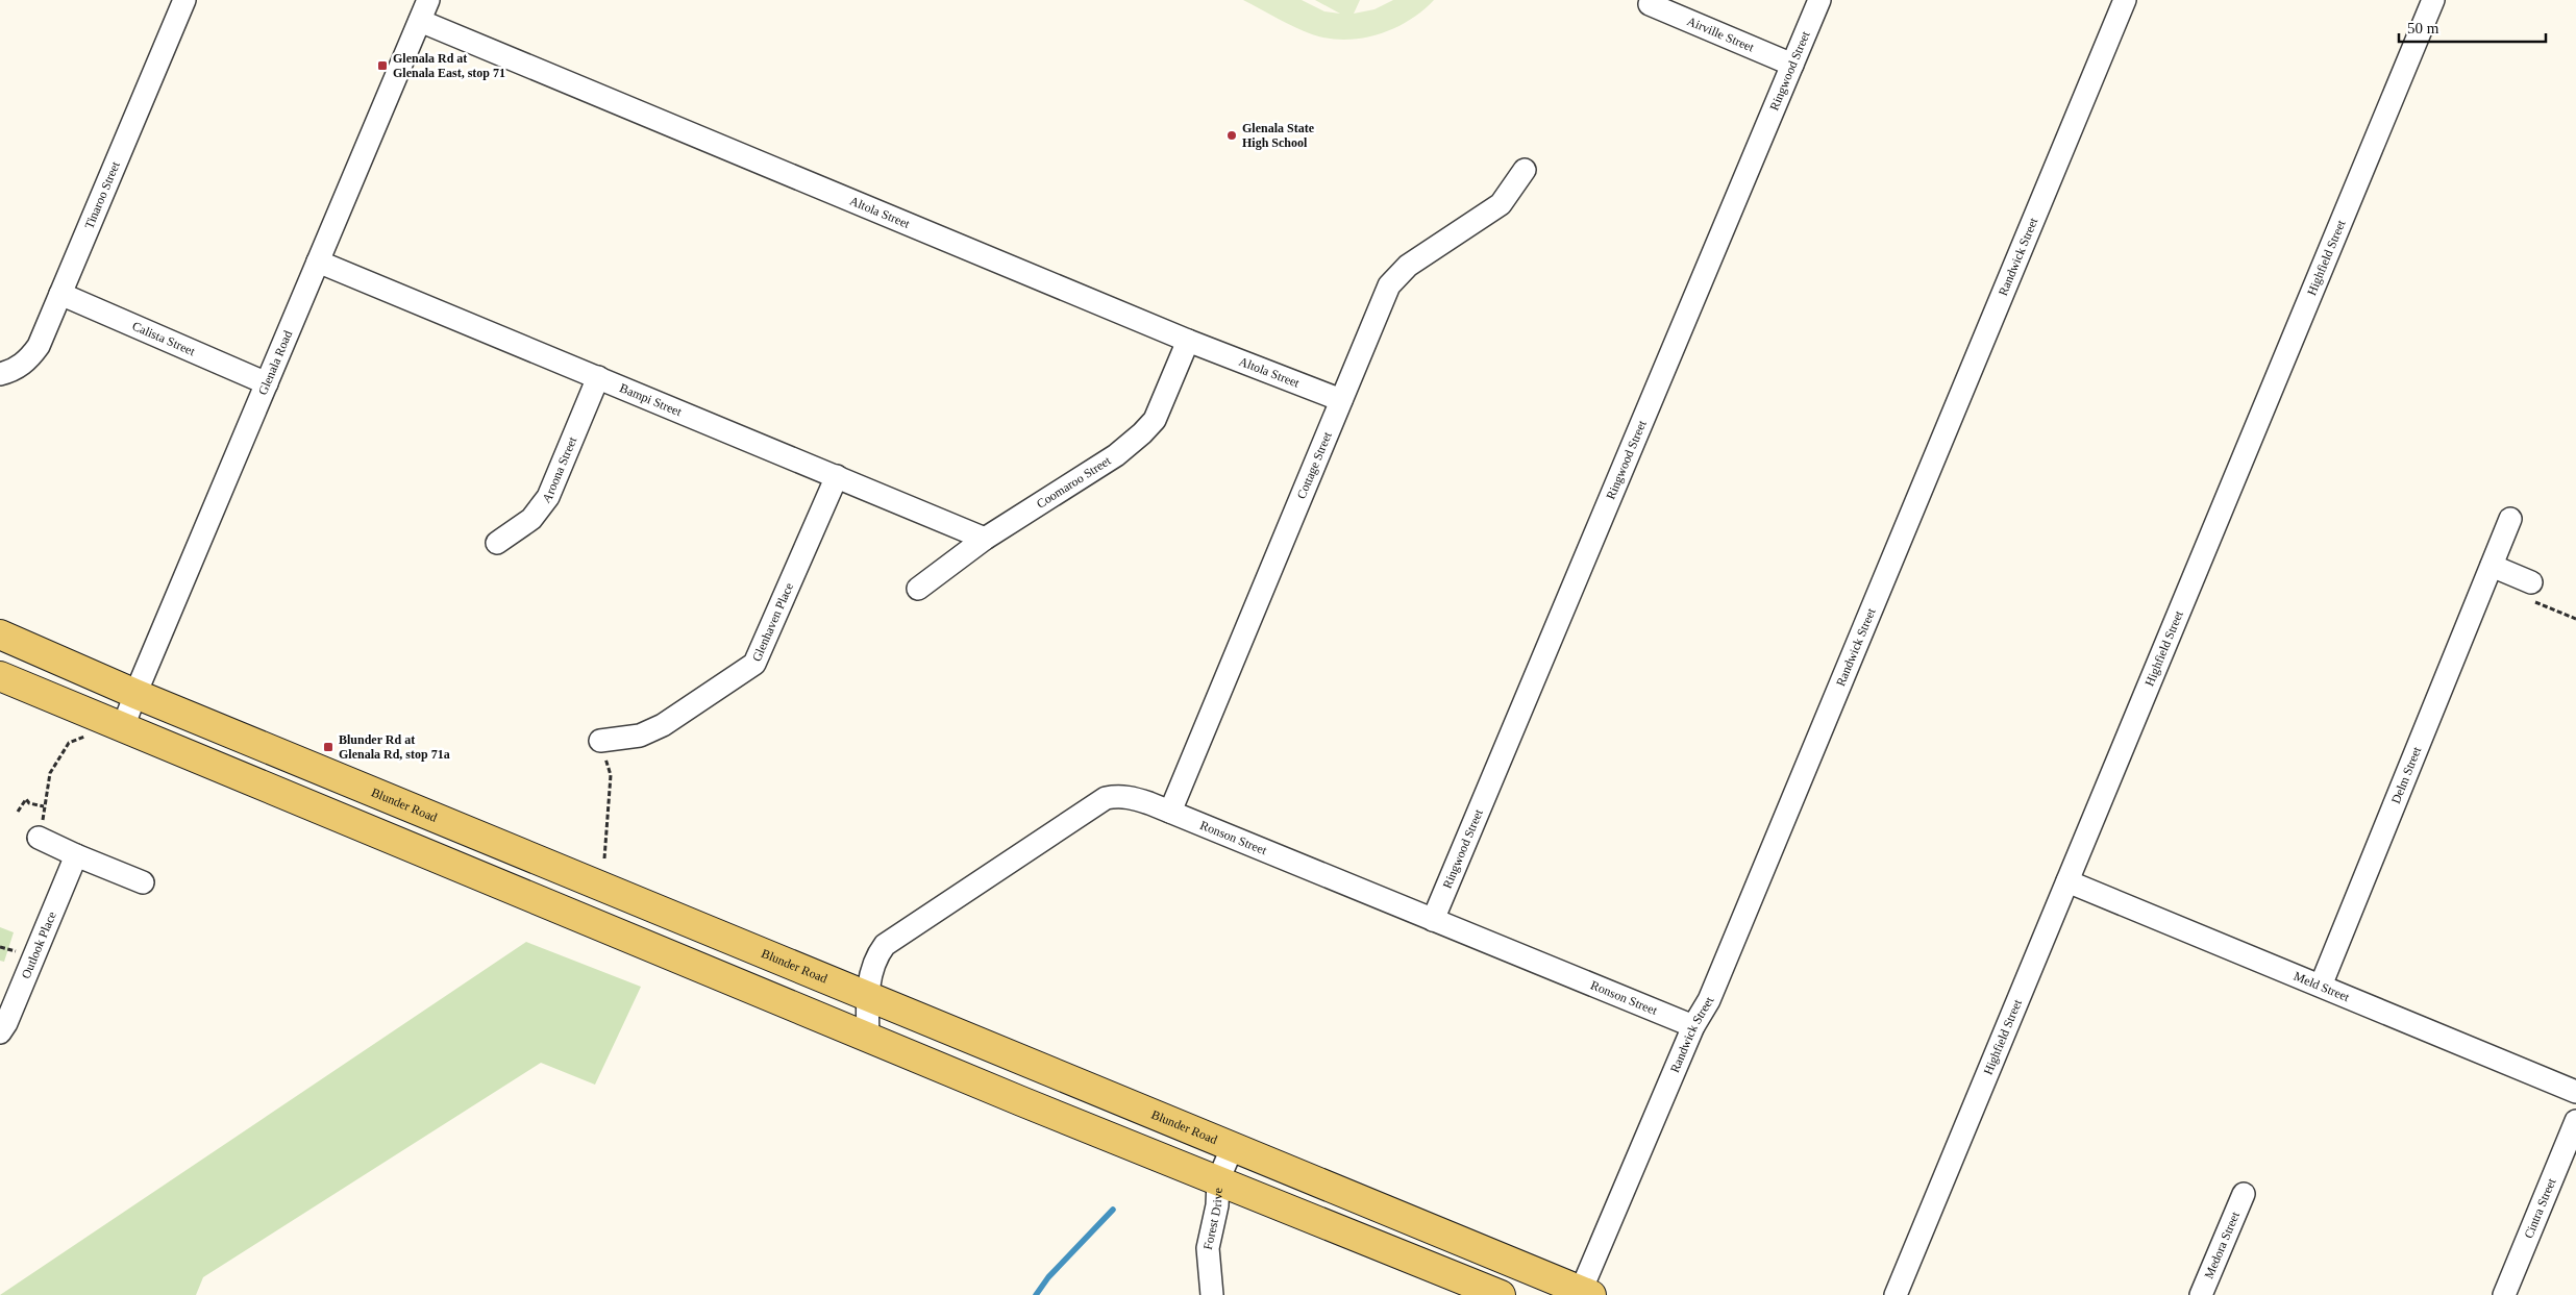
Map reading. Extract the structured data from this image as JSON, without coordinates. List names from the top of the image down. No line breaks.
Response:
{"streets":{"main road":["Blunder Road"],"street":["Airville Street","Ringwood Street","Tinaroo Street","Altola Street","Randwick Street","Highfield Street","Calista Street","Glenala Road","Bampi Street","Cottage Street","Aroona Street","Coomaroo Street","Glenhaven Place","Delm Street","Ronson Street","Outlook Place","Meld Street","Cintra Street","Forest Drive","Medora Street"]},"crossings":[["Airville Street","Ringwood Street"],["Ringwood Street","Ronson Street"],["Tinaroo Street","Calista Street"],["Altola Street","Glenala Road"],["Altola Street","Cottage Street"],["Altola Street","Coomaroo Street"],["Randwick Street","Blunder Road"],["Randwick Street","Ronson Street"],["Highfield Street","Meld Street"],["Calista Street","Glenala Road"],["Glenala Road","Bampi Street"],["Glenala Road","Blunder Road"],["Bampi Street","Aroona Street"],["Bampi Street","Coomaroo Street"],["Bampi Street","Glenhaven Place"],["Cottage Street","Ronson Street"],["Delm Street","Meld Street"],["Blunder Road","Ronson Street"],["Blunder Road","Forest Drive"]],"places":{"transit":["Glenala Rd at Glenala East, stop 71","Blunder Rd at Glenala Rd, stop 71a"],"other":["Glenala State High School"]},"scale_bar":"50 m"}
